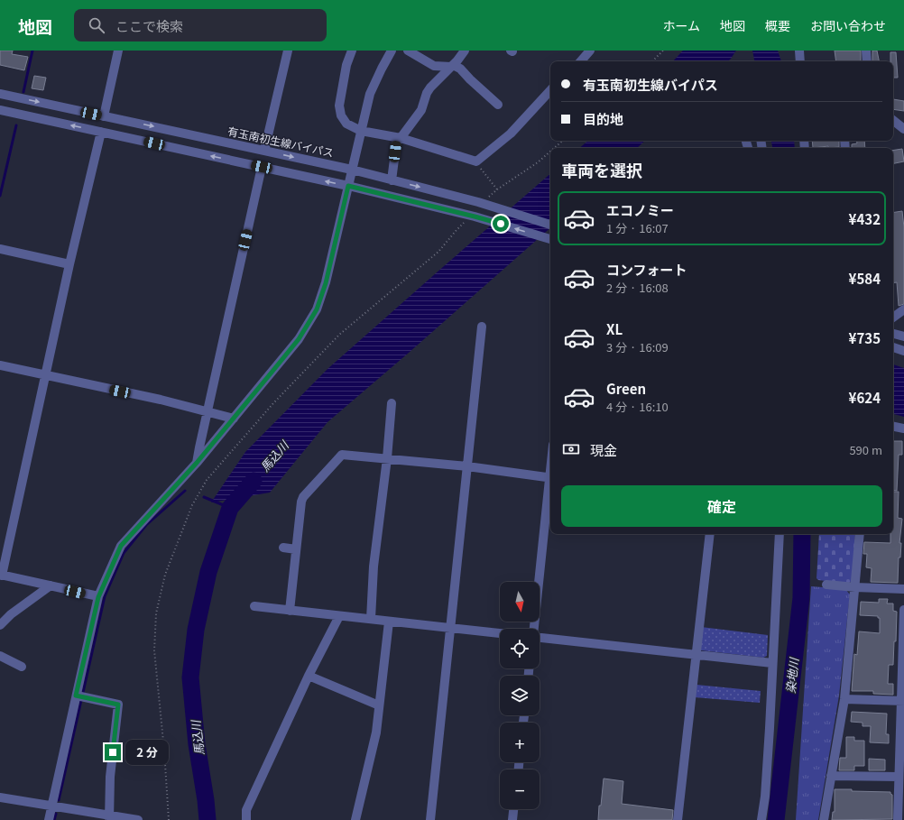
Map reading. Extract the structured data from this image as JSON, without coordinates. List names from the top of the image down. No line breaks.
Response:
{"streets":{"street":["有玉南初生線バイパス"]},"water":["馬込川","染地川"],"north":"bottom","page":{"header":"地図","search":"ここで検索","nav":["ホーム","地図","概要","お問い合わせ"],"banner":["有玉南初生線バイパス","目的地"],"heading":"車両を選択","list":[{"name":"エコノミー","note":"1 分 · 16:07","value":"¥432"},{"name":"コンフォート","note":"2 分 · 16:08","value":"¥584"},{"name":"XL","note":"3 分 · 16:09","value":"¥735"},{"name":"Green","note":"4 分 · 16:10","value":"¥624"}],"pay":["現金","590 m"],"buttons":"確定","map_buttons":["+","−"],"bubble":"2 分"}}
